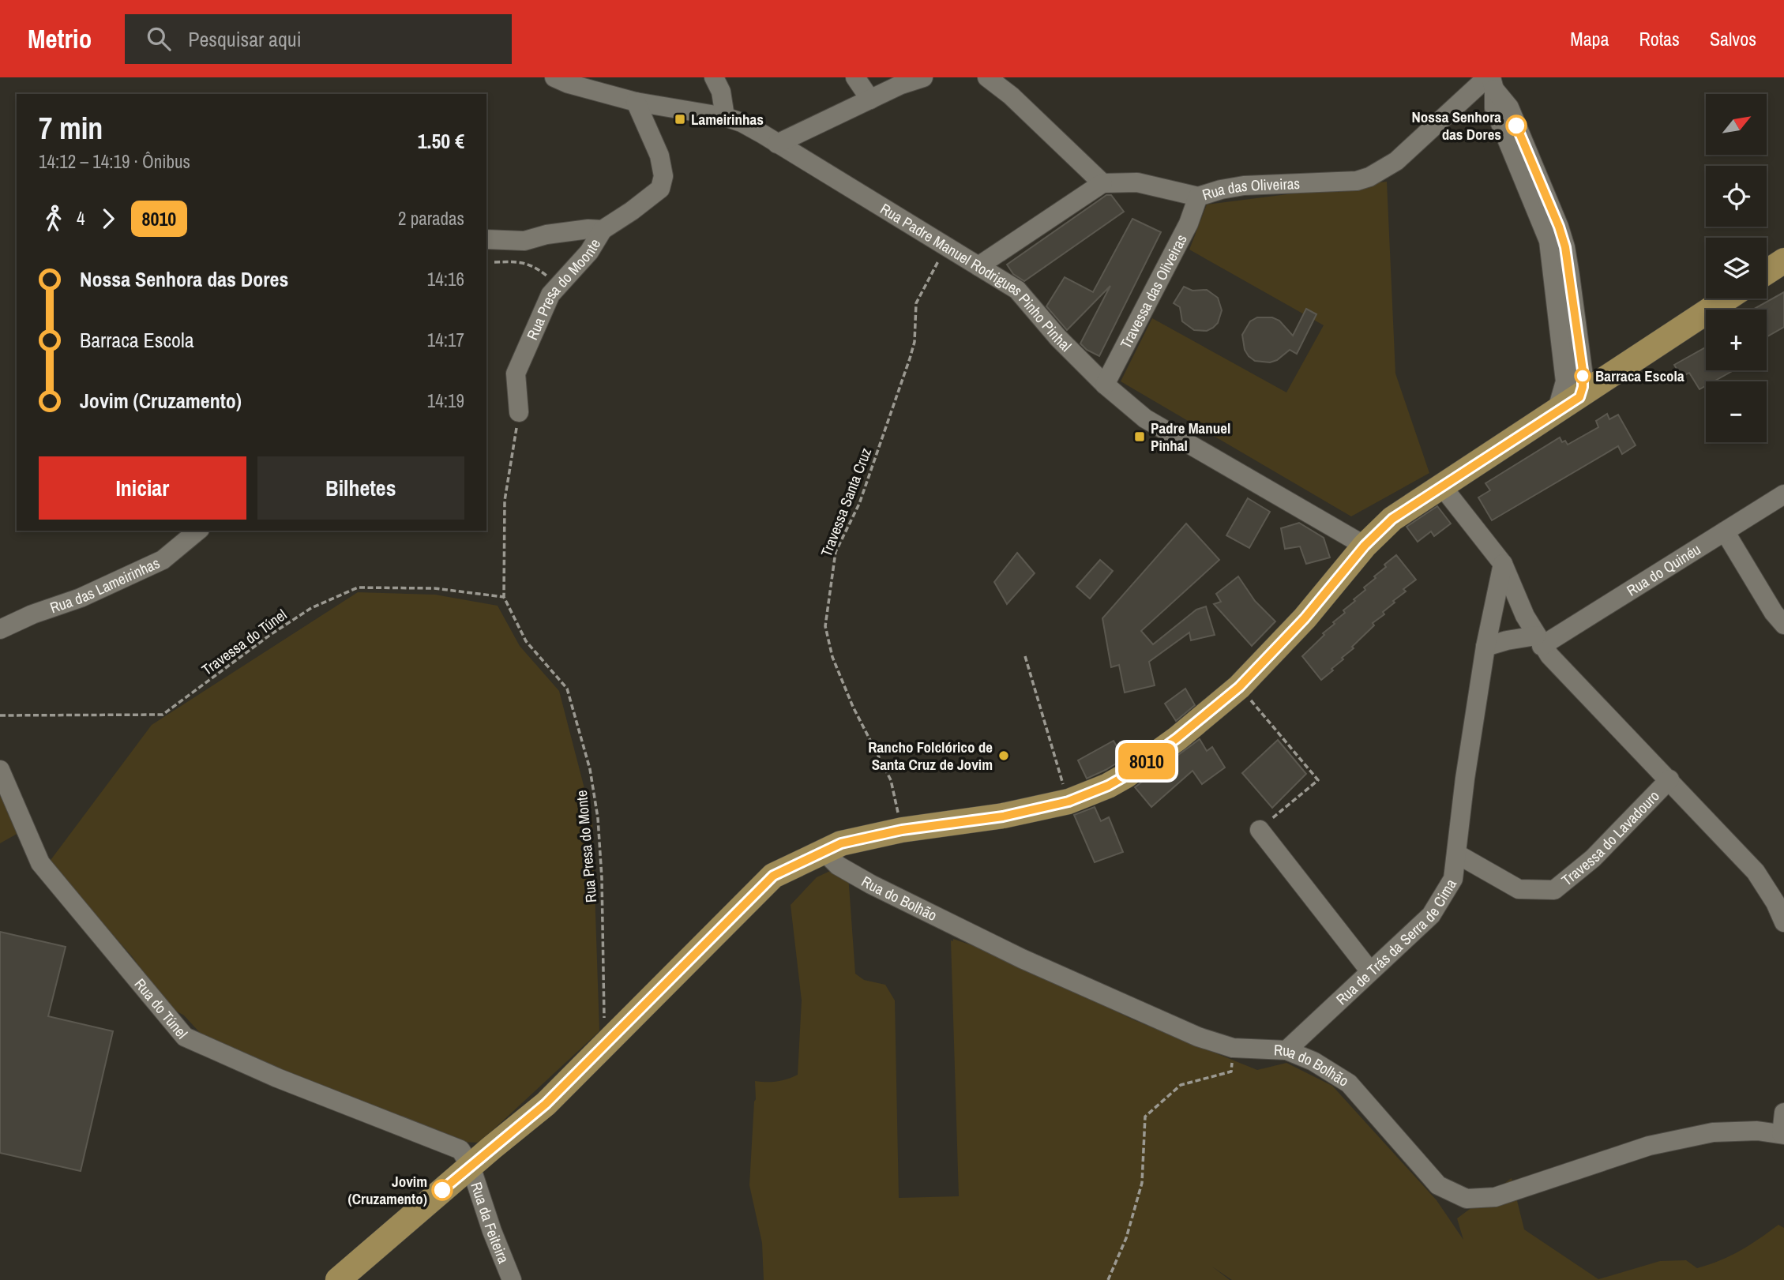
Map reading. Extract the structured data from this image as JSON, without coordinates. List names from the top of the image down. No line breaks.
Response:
{"streets":{"street":["Rua das Oliveiras","Rua Padre Manuel Rodrigues Pinho Pinhal","Rua Presa do Moonte","Travessa das Oliveiras","Rua do Quinéu","Rua das Lameirinhas","Travessa do Lavadouro","Rua do Bolhão","Rua de Trás da Serra de Cima","Rua do Túnel","Rua da Feiteira"],"path":["Travessa Santa Cruz","Travessa do Túnel","Rua Presa do Monte"]},"crossings":[["Rua das Oliveiras","Travessa das Oliveiras"],["Rua Padre Manuel Rodrigues Pinho Pinhal","Rua Presa do Moonte"],["Rua Padre Manuel Rodrigues Pinho Pinhal","Travessa das Oliveiras"],["Rua Padre Manuel Rodrigues Pinho Pinhal","Travessa Santa Cruz"],["Rua Presa do Moonte","Rua Presa do Monte"],["Travessa do Túnel","Rua Presa do Monte"],["Travessa do Lavadouro","Rua de Trás da Serra de Cima"],["Rua do Bolhão","Rua de Trás da Serra de Cima"],["Rua do Túnel","Rua da Feiteira"]],"places":{"transit":["Lameirinhas","Padre Manuel Pinhal"],"other":["Nossa Senhora das Dores","Barraca Escola","Rancho Folclórico de Santa Cruz de Jovim","Jovim (Cruzamento)"]},"lines":["bus line 8010"],"north":"top right","page":{"header":"Metrio","search":"Pesquisar aqui","nav":["Mapa","Rotas","Salvos"],"on_map":"8010","map_buttons":["+","−"],"heading":["7 min","14:12 – 14:19 · Ônibus","1.50 €"],"legs":["4","8010","2 paradas"],"list":[{"name":"Nossa Senhora das Dores","value":"14:16"},{"name":"Barraca Escola","value":"14:17"},{"name":"Jovim (Cruzamento)","value":"14:19"}],"buttons":["Iniciar","Bilhetes"]}}
